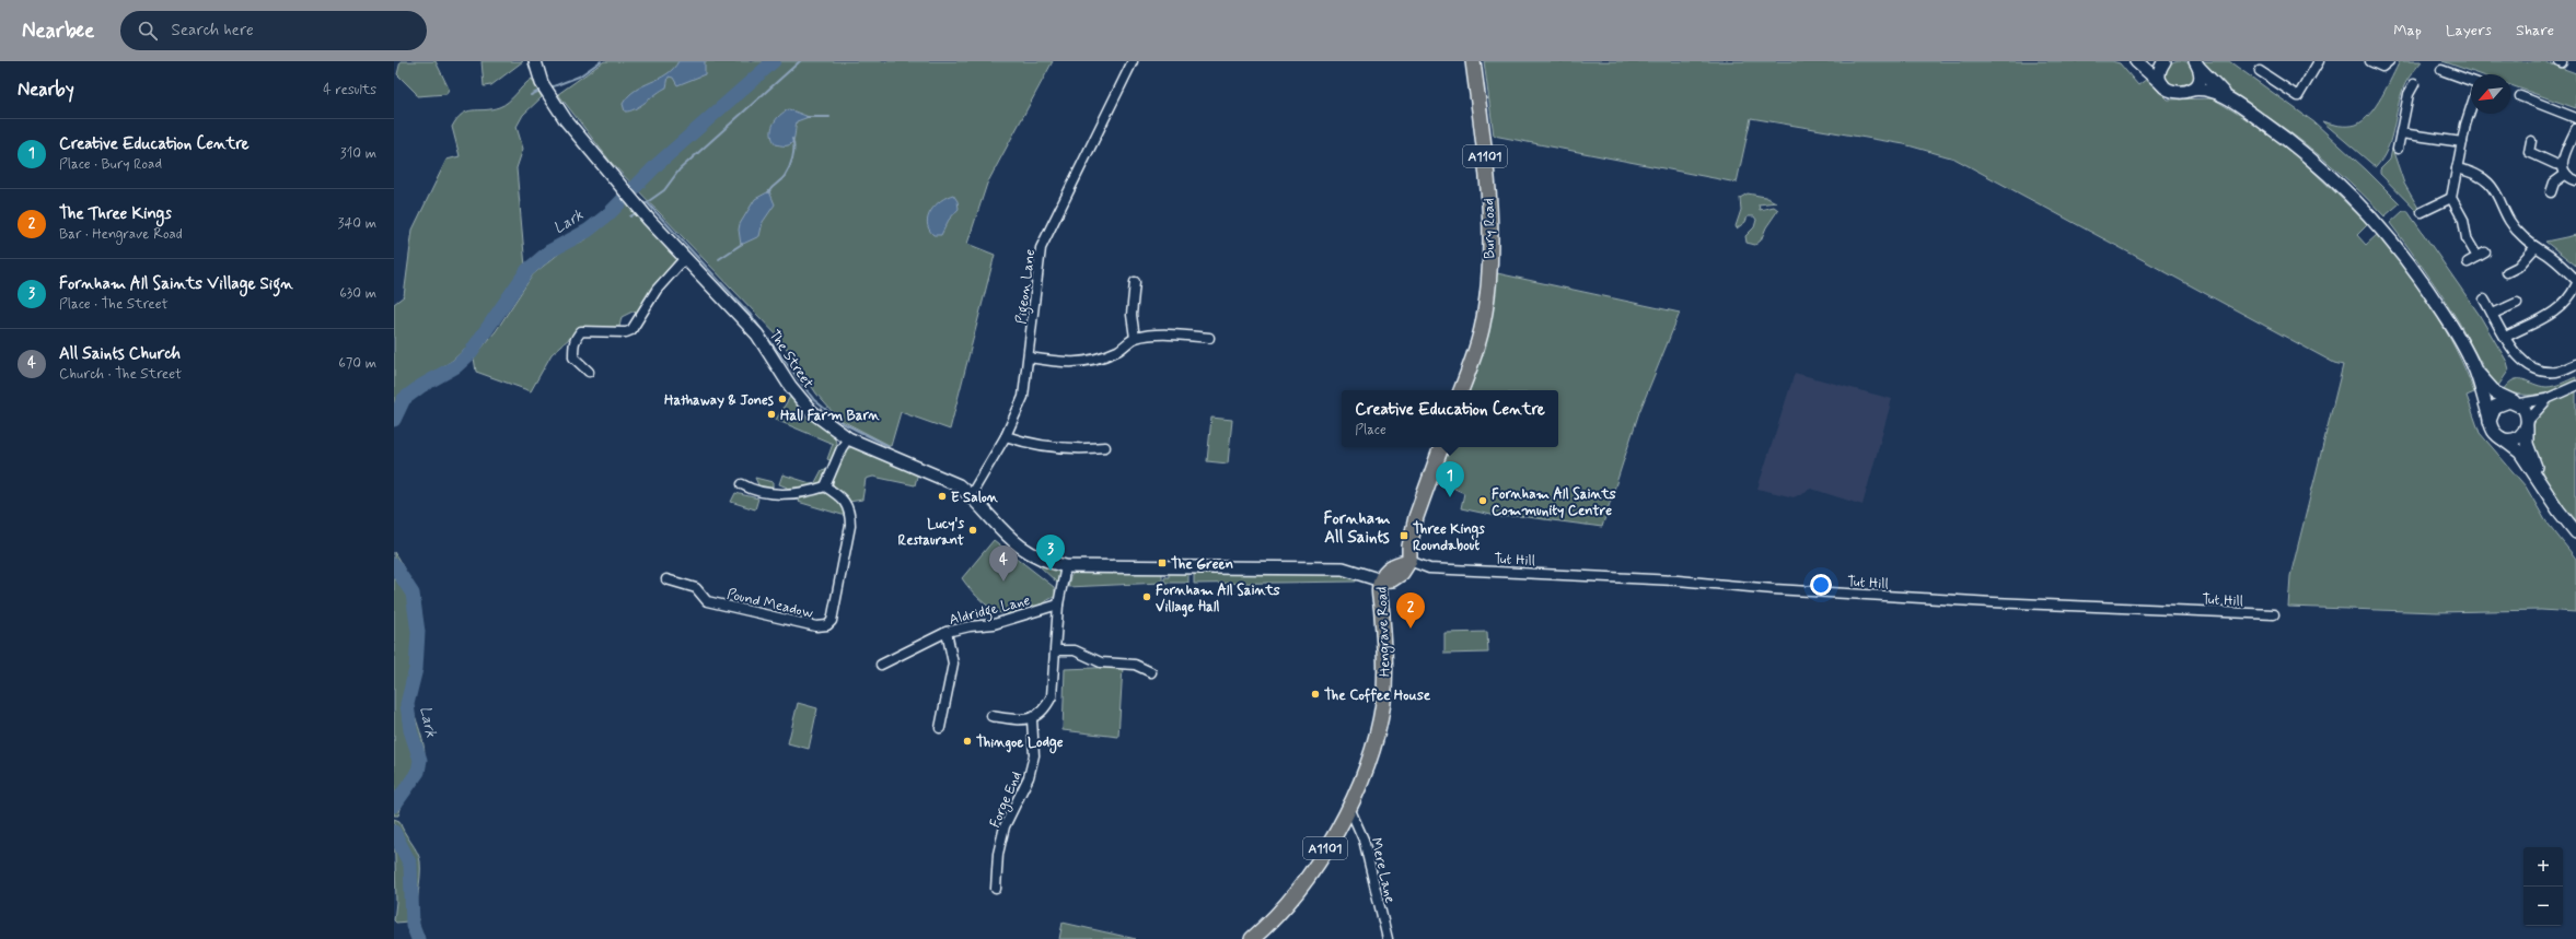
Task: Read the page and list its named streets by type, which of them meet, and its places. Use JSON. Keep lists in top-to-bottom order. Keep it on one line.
{"streets":{"main road":["A1101","Bury Road","The Street","Hengrave Road"],"street":["Pigeon Lane","Tut Hill","Pound Meadow","Aldridge Lane","Forge End","Mere Lane"]},"crossings":[["A1101","Hengrave Road"],["A1101","Mere Lane"],["Pigeon Lane","The Street"],["Hengrave Road","Mere Lane"]],"districts":["Fornham All Saints"],"water":["Lark"],"places":{"other":["Hathaway & Jones","Hall Farm Barn","E Salon","Fornham All Saints Community Centre","Lucy's Restaurant","Fornham All Saints Village Hall","The Coffee House","Thingoe Lodge"],"transit":["Three Kings Roundabout","The Green"]},"north":"bottom left","page":{"header":"Nearbee","search":"Search here","nav":["Map","Layers","Share"],"heading":["Nearby","4 results"],"list":[{"mark":"1","name":"Creative Education Centre","note":"Place · Bury Road","value":"310 m"},{"mark":"2","name":"The Three Kings","note":"Bar · Hengrave Road","value":"340 m"},{"mark":"3","name":"Fornham All Saints Village Sign","note":"Place · The Street","value":"630 m"},{"mark":"4","name":"All Saints Church","note":"Church · The Street","value":"670 m"}],"popup":["Creative Education Centre","Place"],"pins":["1","3","4","2"],"map_buttons":["+","−"]}}
